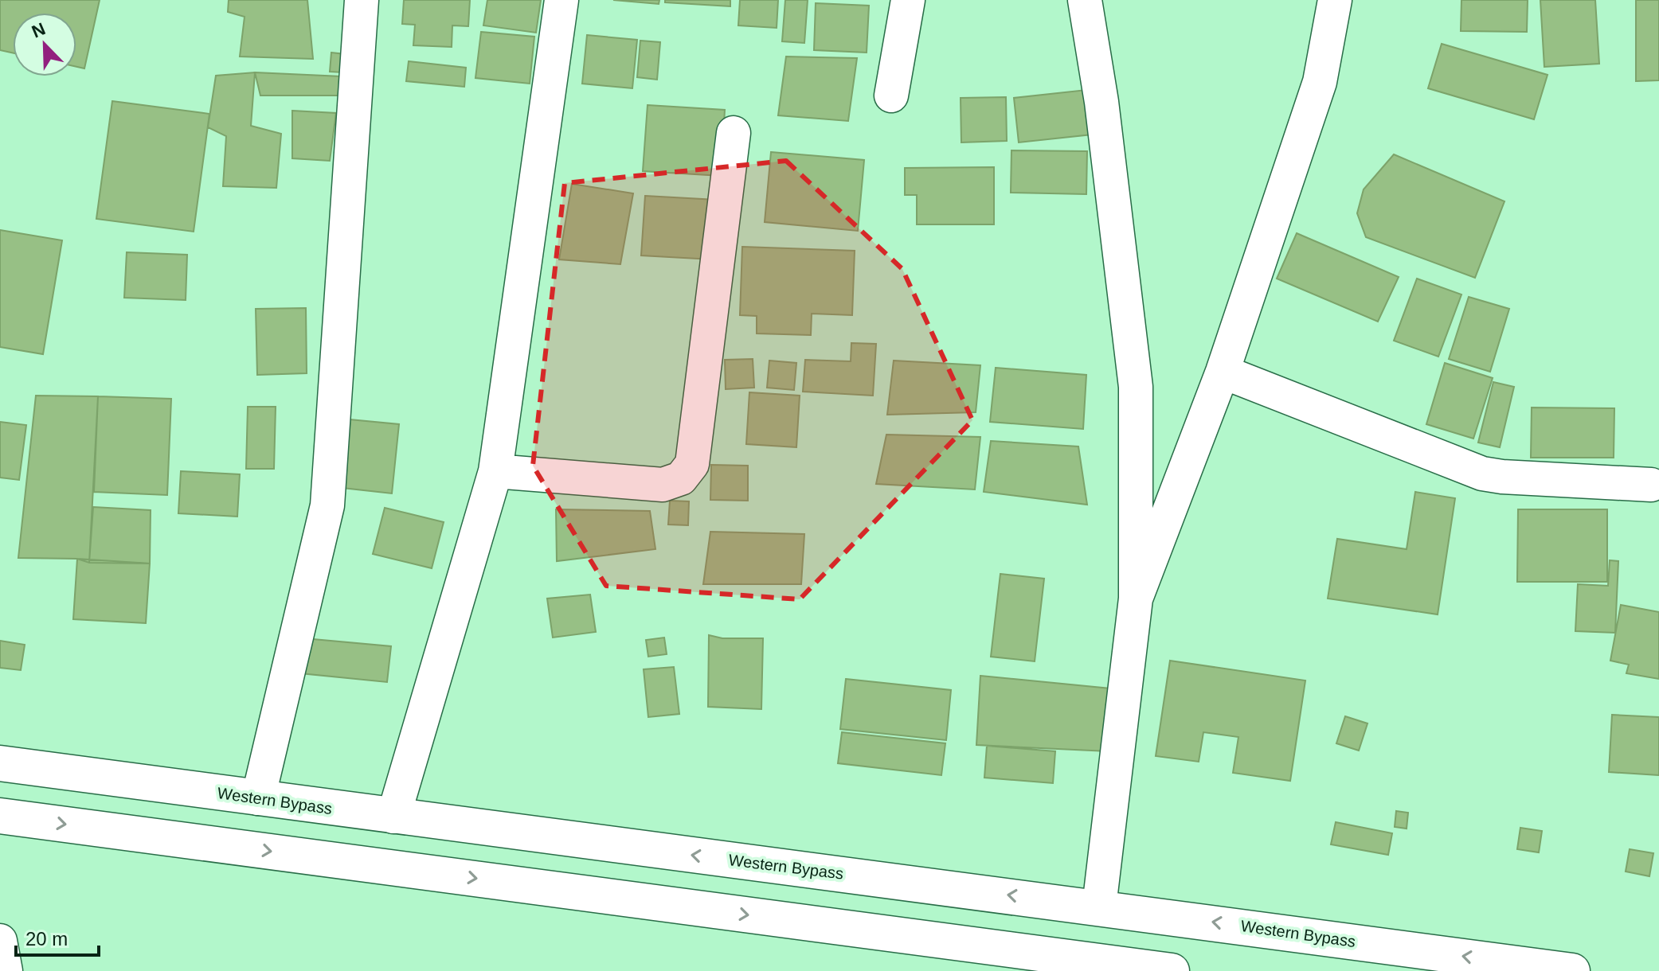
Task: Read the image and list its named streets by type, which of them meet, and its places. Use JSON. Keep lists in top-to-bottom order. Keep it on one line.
{"streets":{"main road":["Western Bypass"]},"scale_bar":"20 m","north":"top left"}
